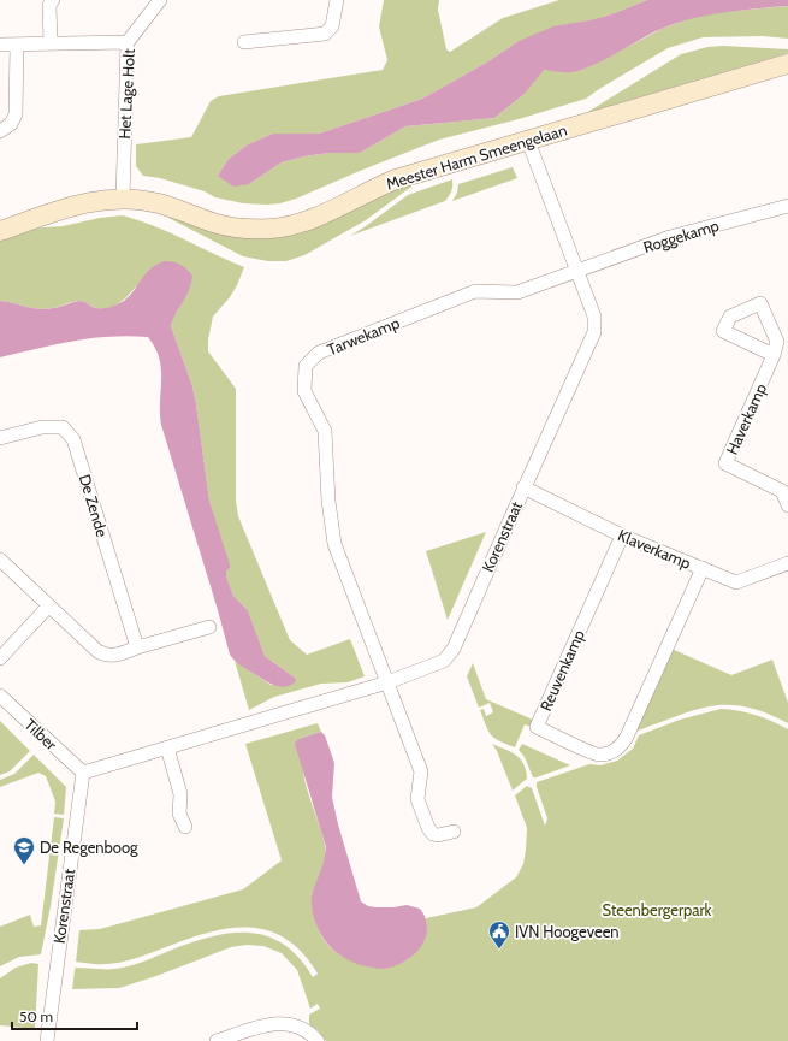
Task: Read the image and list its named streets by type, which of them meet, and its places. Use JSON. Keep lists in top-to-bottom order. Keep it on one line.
{"streets":{"street":["Het Lage Holt","Meester Harm Smeengelaan","Roggekamp","Tarwekamp","Haverkamp","De Zende","Korenstraat","Klaverkamp","Reuvenkamp","Tilber"]},"crossings":[["Het Lage Holt","Meester Harm Smeengelaan"],["Meester Harm Smeengelaan","Korenstraat"],["Roggekamp","Tarwekamp"],["Roggekamp","Korenstraat"],["Tarwekamp","Korenstraat"],["Korenstraat","Klaverkamp"],["Korenstraat","Tilber"],["Klaverkamp","Reuvenkamp"]],"parks":["Steenbergerpark"],"places":{"school or university":["De Regenboog"],"public building":["IVN Hoogeveen"]},"scale_bar":"50 m"}
